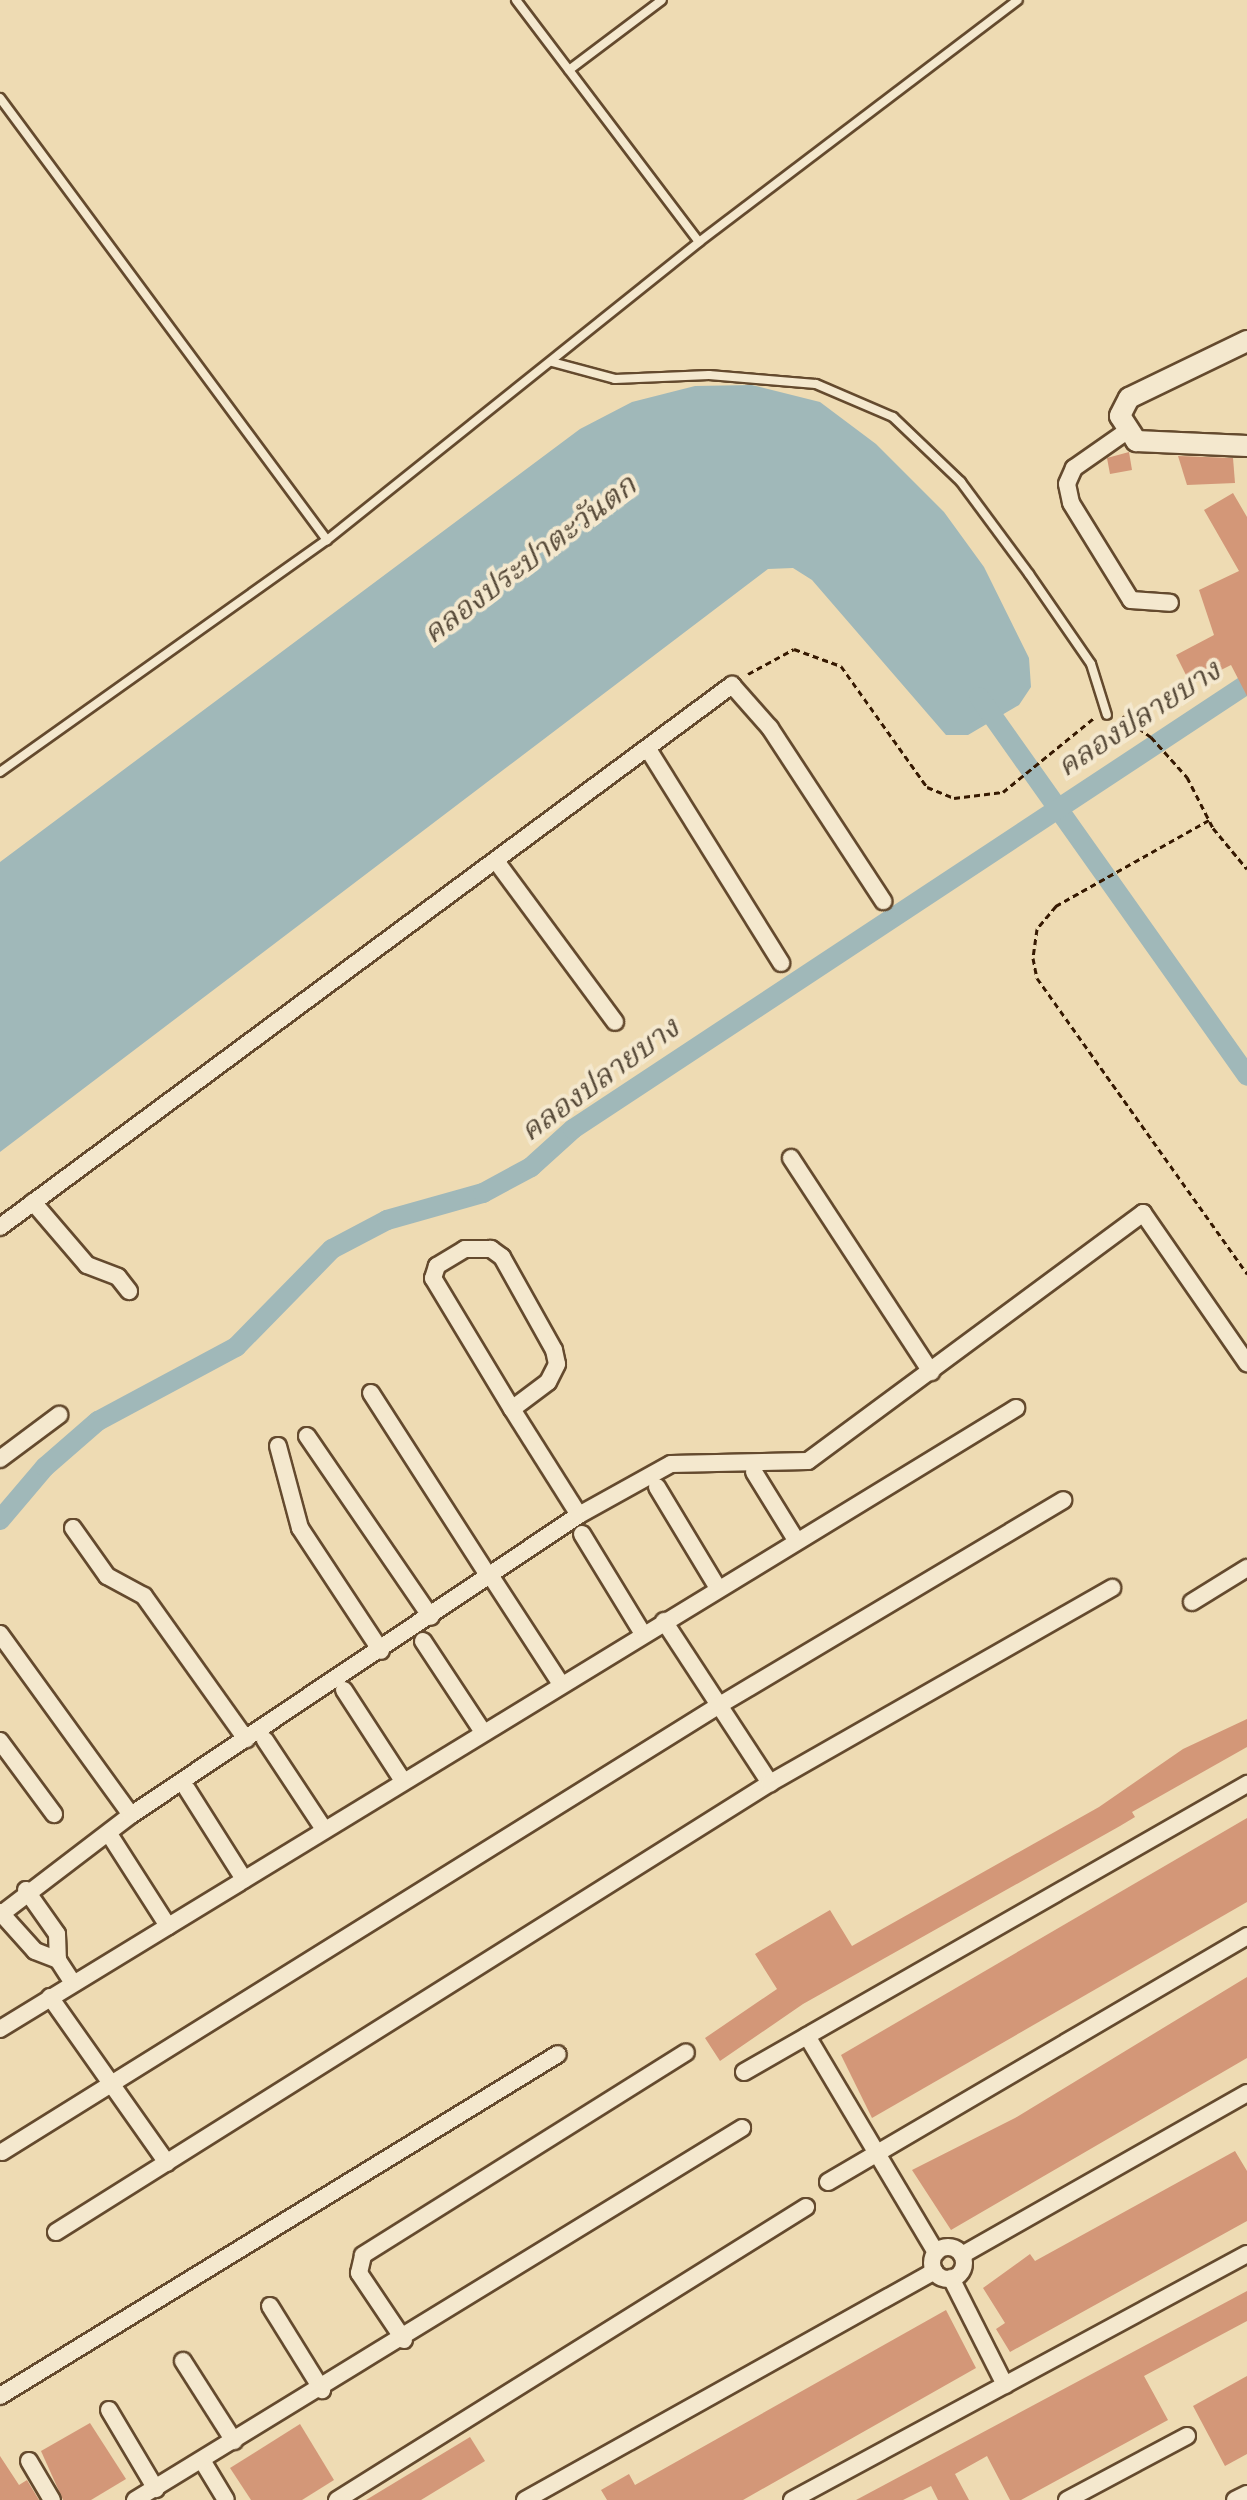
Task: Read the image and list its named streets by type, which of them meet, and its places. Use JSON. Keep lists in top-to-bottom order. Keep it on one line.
{"water":["คลองประปาตะวันตก","คลองปลายบาง"]}
